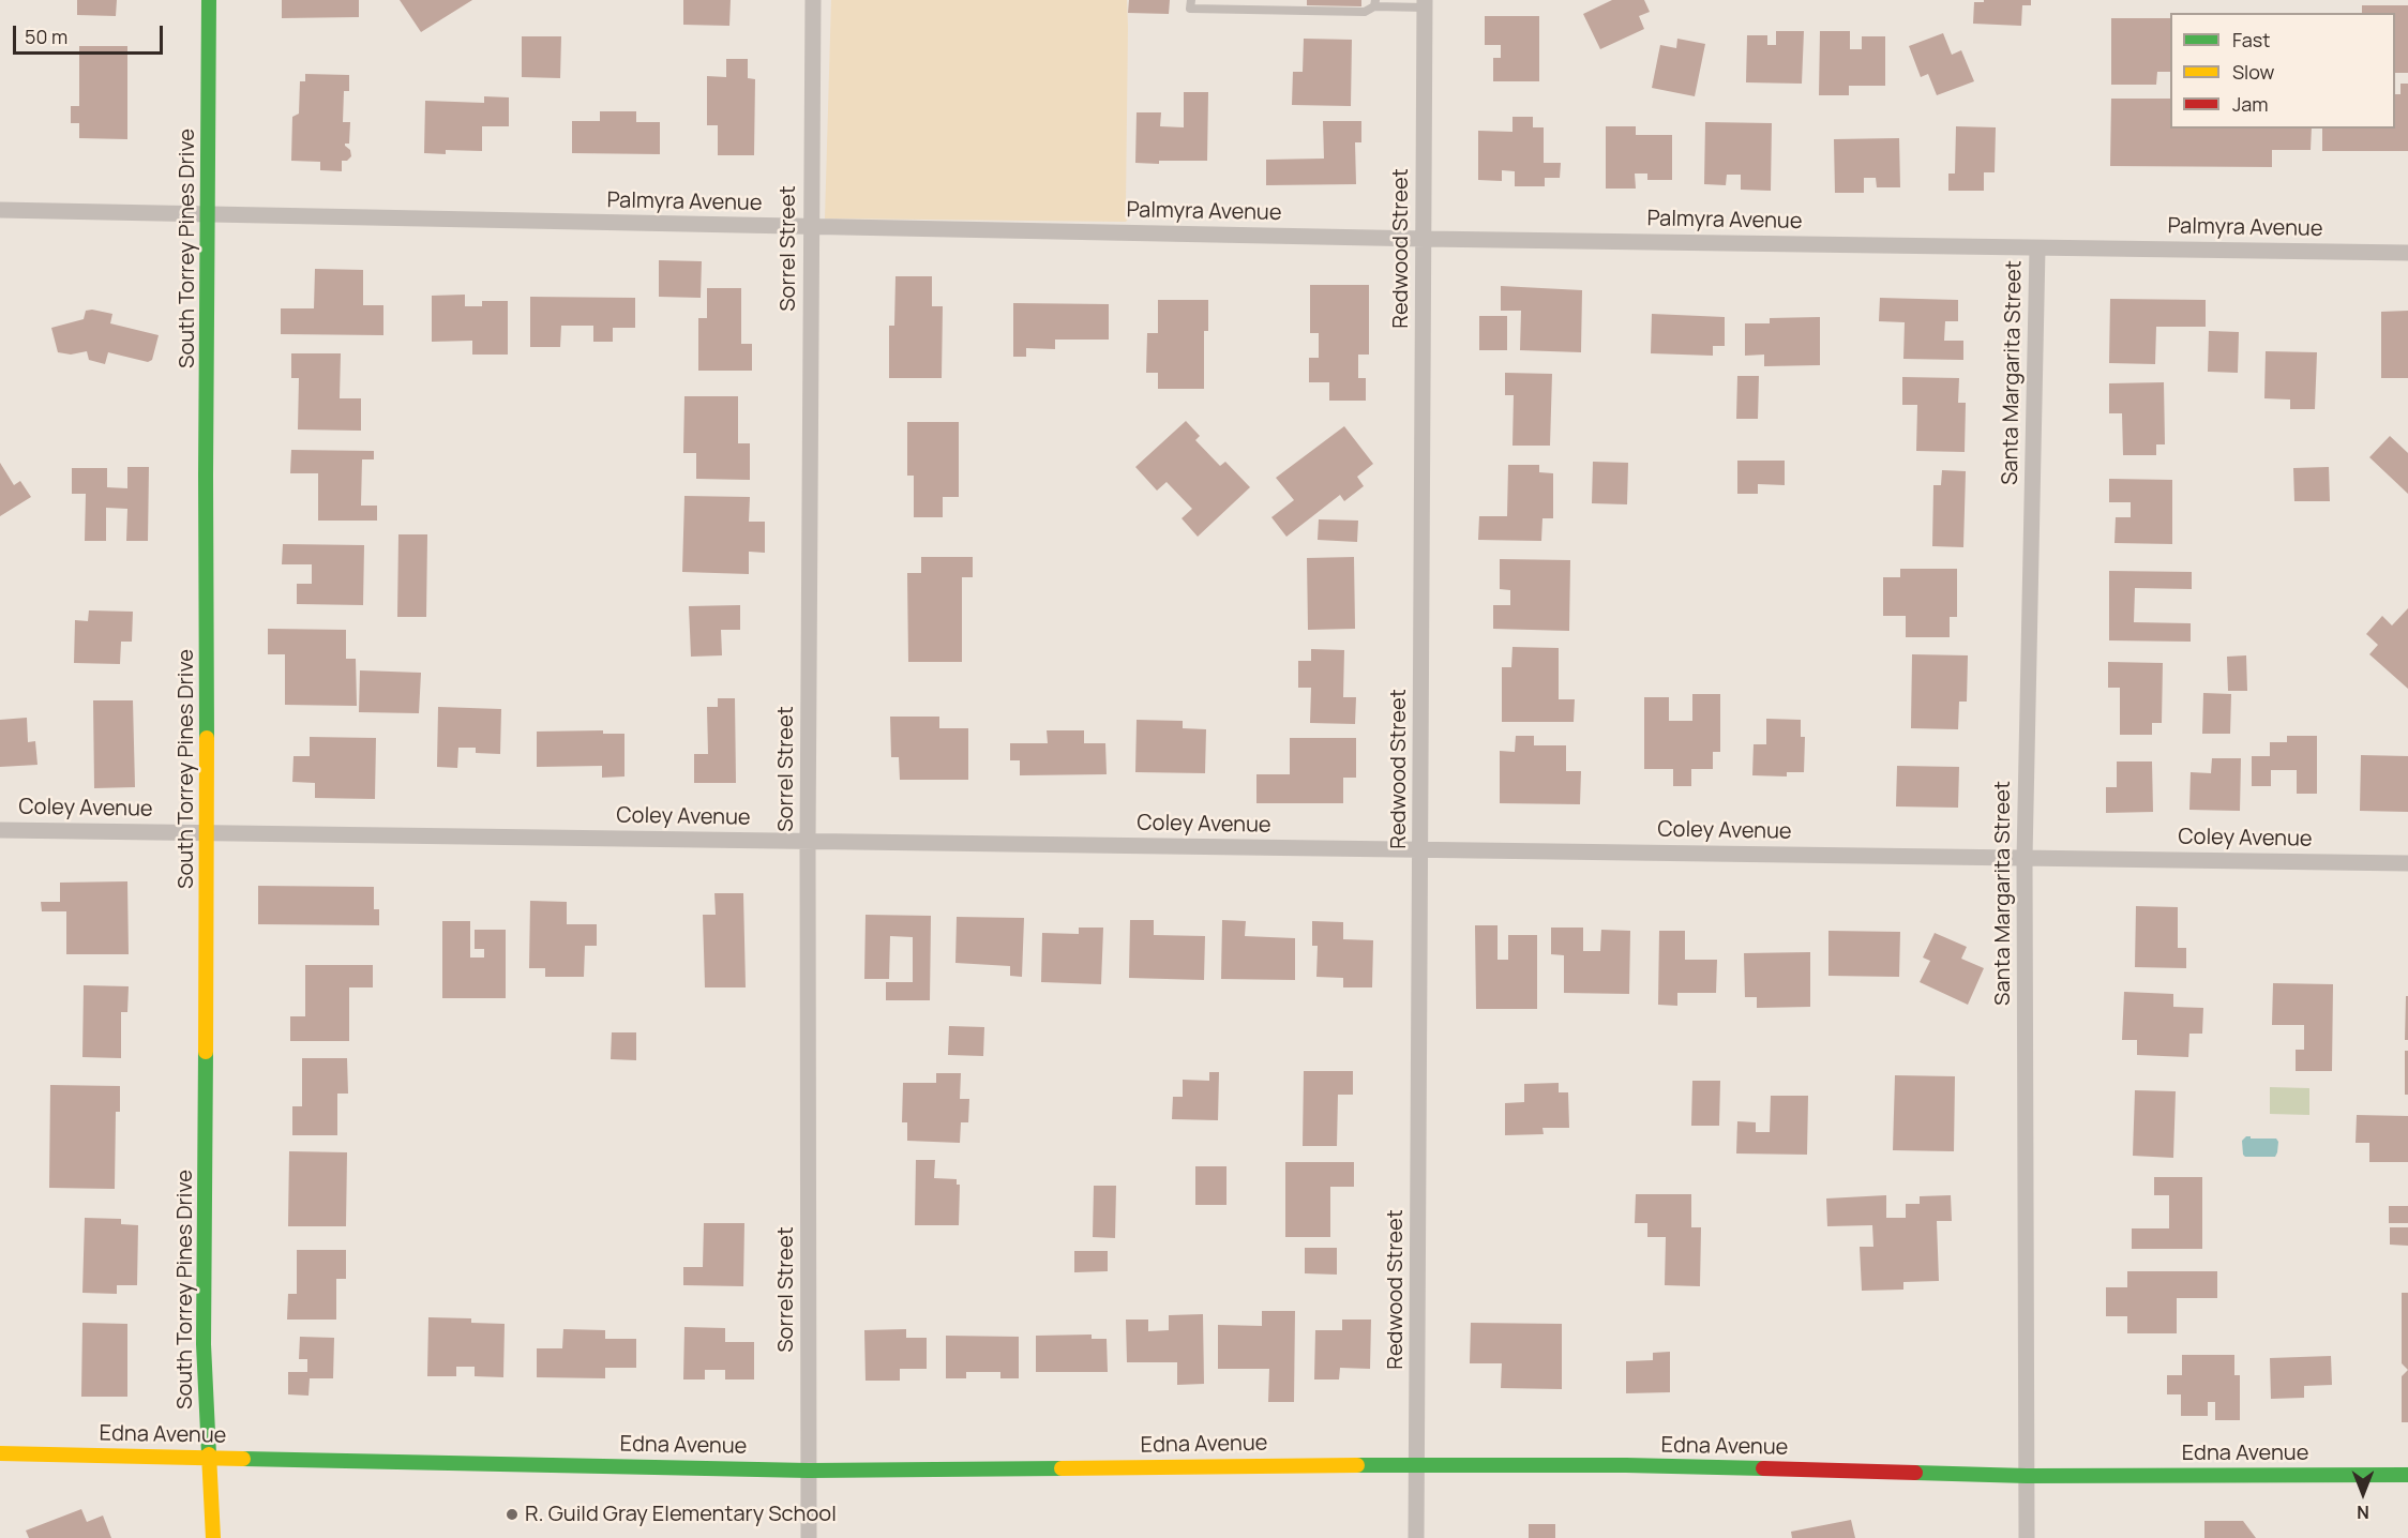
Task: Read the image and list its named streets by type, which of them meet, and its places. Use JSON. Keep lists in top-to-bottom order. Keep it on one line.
{"streets":{"street":["Palmyra Avenue","South Torrey Pines Drive","Sorrel Street","Redwood Street","Santa Margarita Street","Coley Avenue","Edna Avenue"]},"crossings":[["Palmyra Avenue","South Torrey Pines Drive"],["Palmyra Avenue","Sorrel Street"],["Palmyra Avenue","Redwood Street"],["Palmyra Avenue","Santa Margarita Street"],["South Torrey Pines Drive","Coley Avenue"],["South Torrey Pines Drive","Edna Avenue"],["Sorrel Street","Coley Avenue"],["Sorrel Street","Edna Avenue"],["Redwood Street","Coley Avenue"],["Redwood Street","Edna Avenue"],["Santa Margarita Street","Coley Avenue"],["Santa Margarita Street","Edna Avenue"]],"places":["R. Guild Gray Elementary School"],"legend":["Fast","Slow","Jam"],"scale_bar":"50 m","north":"bottom"}
